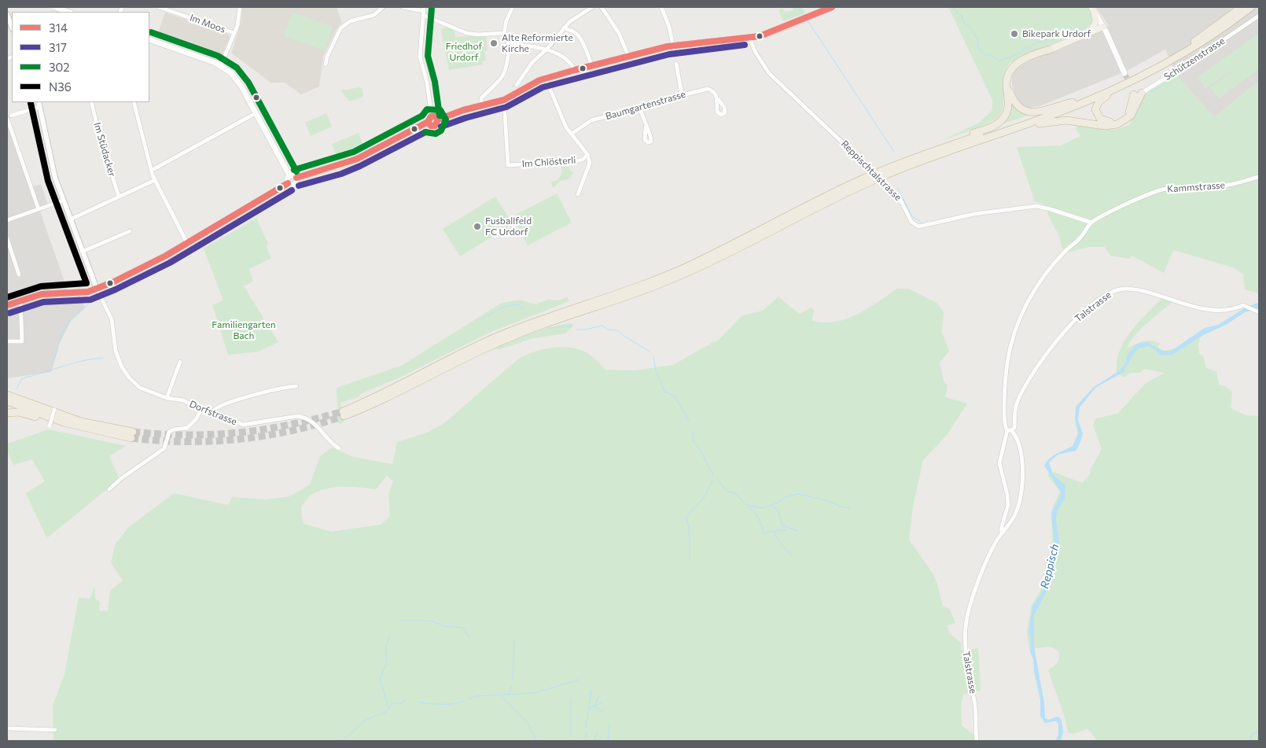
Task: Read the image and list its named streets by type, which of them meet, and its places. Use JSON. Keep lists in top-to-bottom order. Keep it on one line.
{"streets":{"street":["Im Moos","Schützenstrasse","Baumgartenstrasse","Im Stüdacker","Im Chlösterli","Reppischtalstrasse","Kammstrasse","Talstrasse","Dorfstrasse"]},"crossings":[["Reppischtalstrasse","Kammstrasse"]],"water":["Reppisch"],"parks":["Friedhof Urdorf","Familiengarten Bach"],"places":["Bikepark Urdorf","Alte Reformierte Kirche","Fusballfeld FC Urdorf"],"lines":["transit line 314","transit line 302","transit line 317","transit line N36"],"legend":["314","317","302","N36"]}
